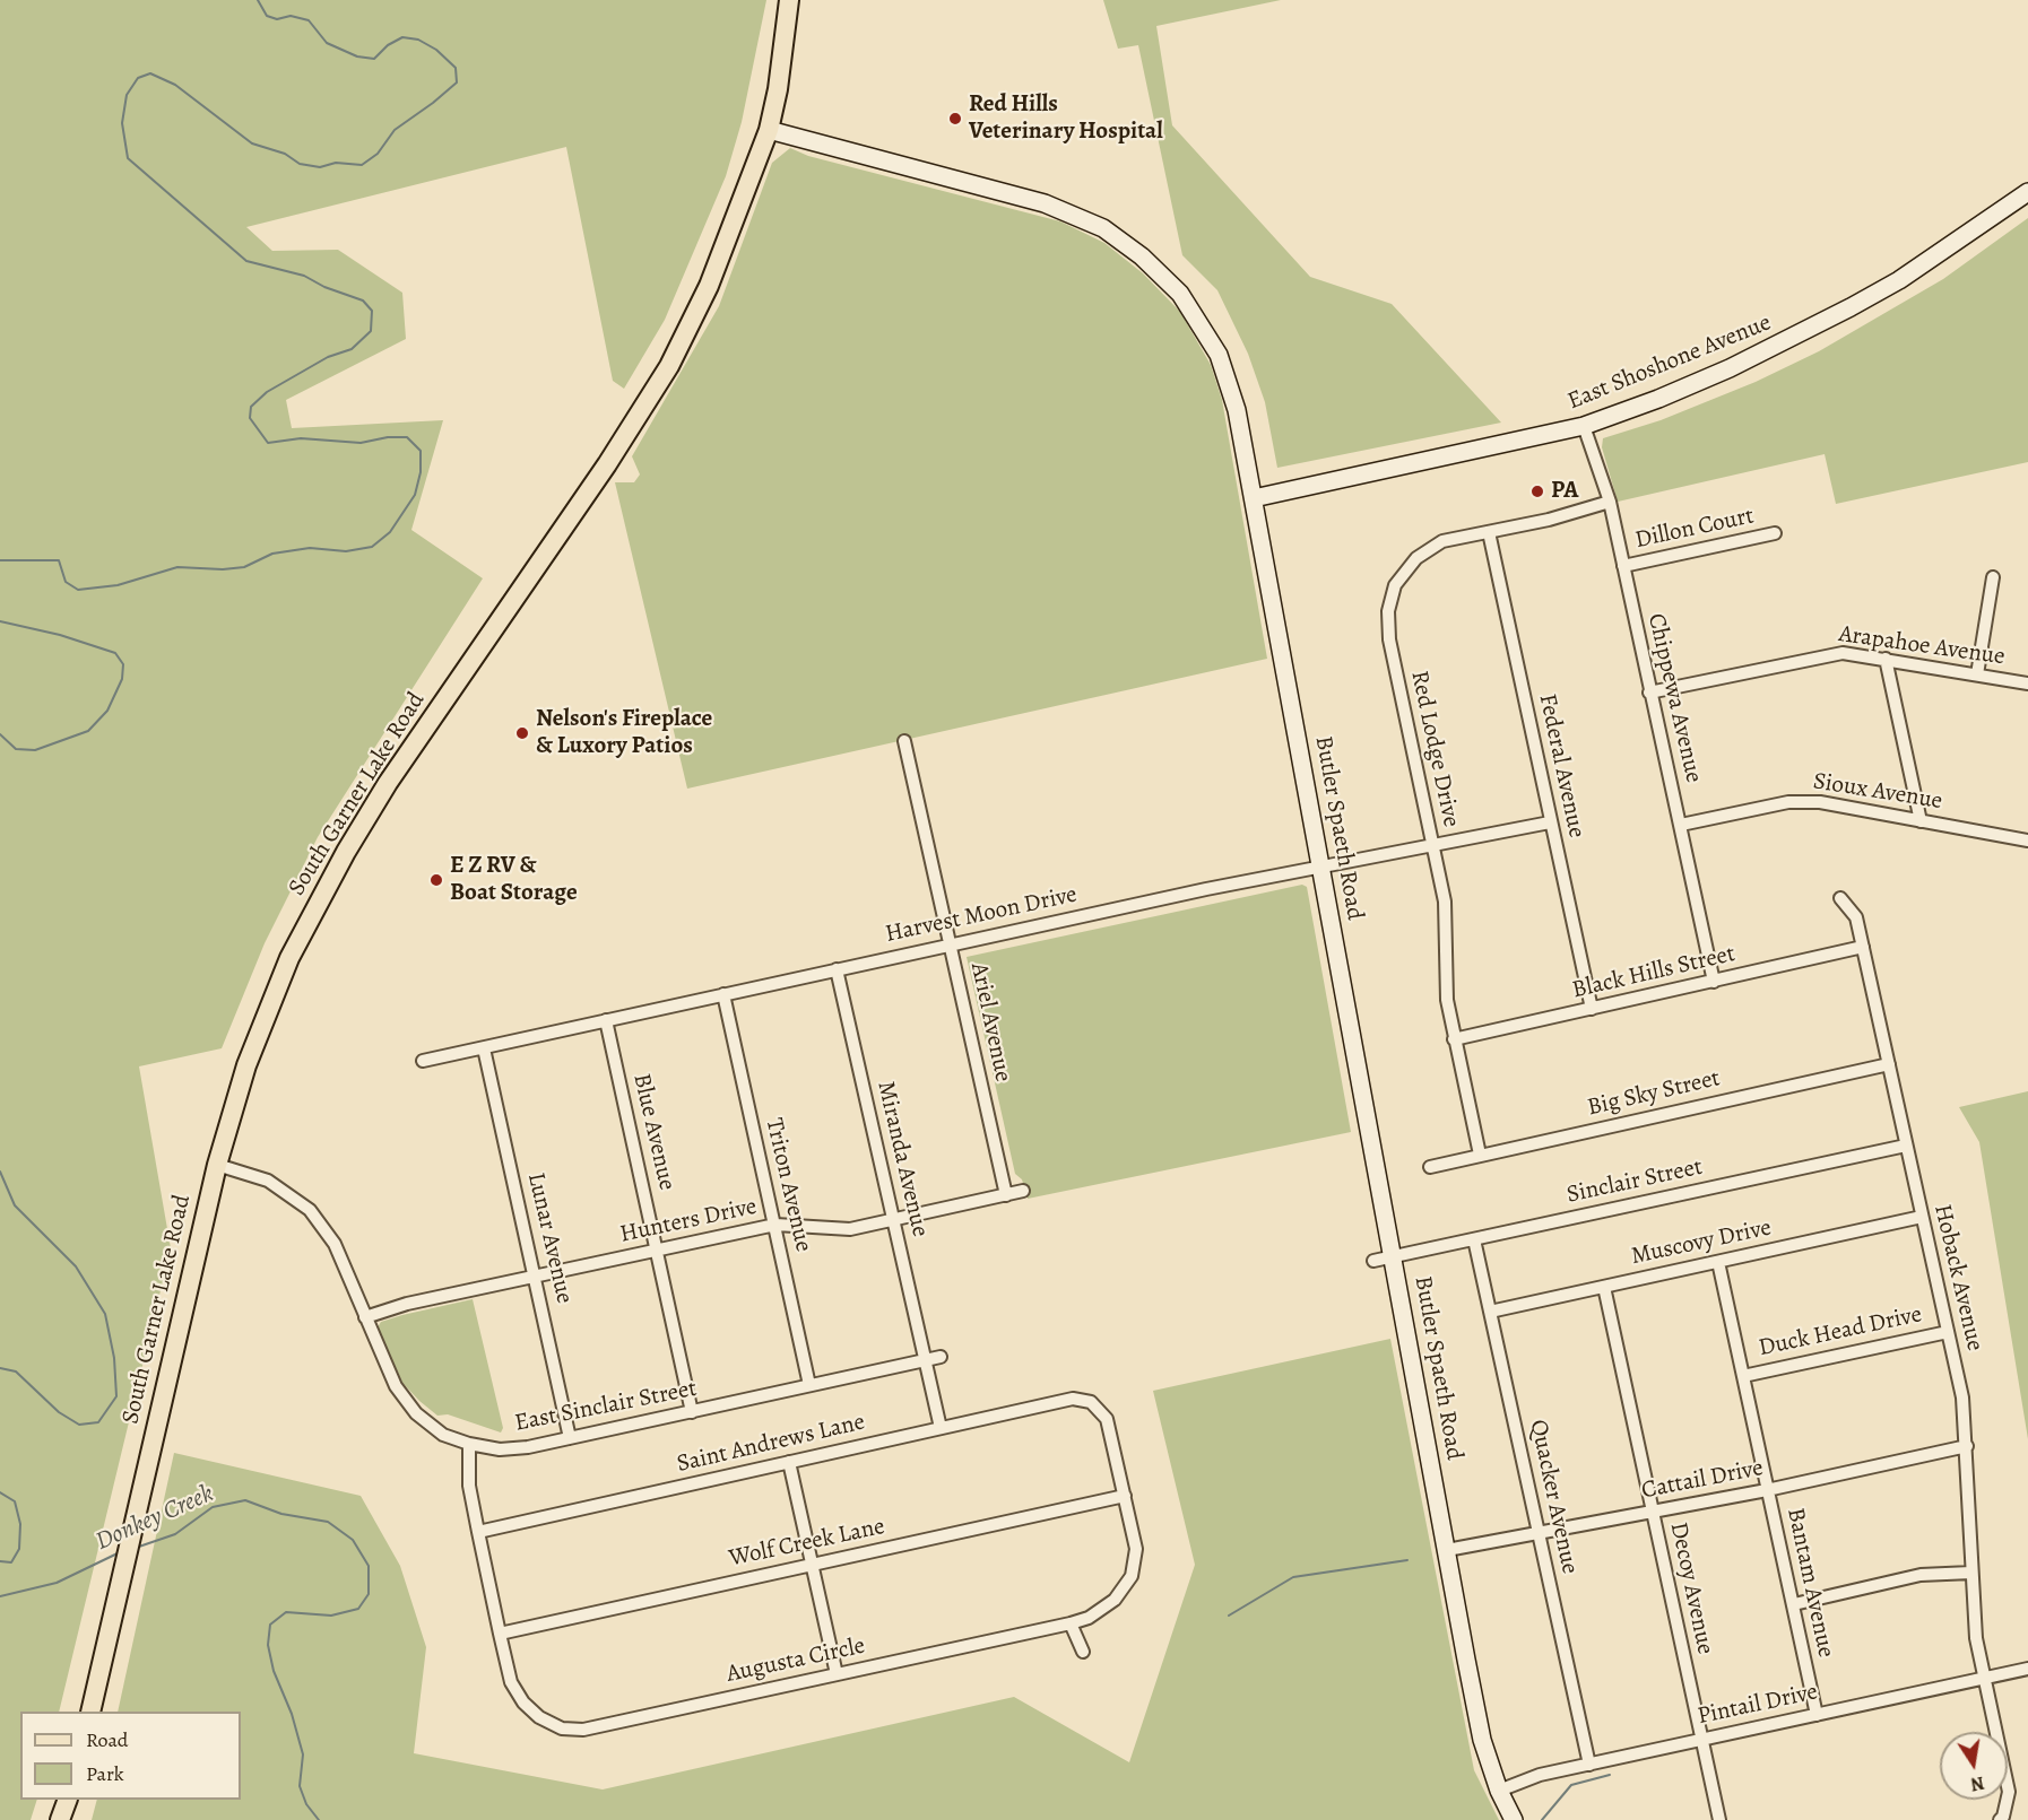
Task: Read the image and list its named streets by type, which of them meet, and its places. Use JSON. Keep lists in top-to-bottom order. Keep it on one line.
{"streets":{"main road":["East Shoshone Avenue","South Garner Lake Road","Butler Spaeth Road"],"street":["Dillon Court","Arapahoe Avenue","Chippewa Avenue","Red Lodge Drive","Federal Avenue","Sioux Avenue","Harvest Moon Drive","Black Hills Street","Ariel Avenue","Big Sky Street","Blue Avenue","Miranda Avenue","Sinclair Street","Triton Avenue","Hunters Drive","Lunar Avenue","Muscovy Drive","Hoback Avenue","Duck Head Drive","East Sinclair Street","Saint Andrews Lane","Cattail Drive","Quacker Avenue","Wolf Creek Lane","Bantam Avenue","Decoy Avenue","Augusta Circle","Pintail Drive"]},"crossings":[["East Shoshone Avenue","Chippewa Avenue"],["East Shoshone Avenue","Butler Spaeth Road"],["Dillon Court","Chippewa Avenue"],["Arapahoe Avenue","Chippewa Avenue"],["Chippewa Avenue","Red Lodge Drive"],["Chippewa Avenue","Sioux Avenue"],["Chippewa Avenue","Black Hills Street"],["Red Lodge Drive","Federal Avenue"],["Red Lodge Drive","Harvest Moon Drive"],["Red Lodge Drive","Black Hills Street"],["Red Lodge Drive","Big Sky Street"],["Federal Avenue","Harvest Moon Drive"],["Federal Avenue","Black Hills Street"],["South Garner Lake Road","Butler Spaeth Road"],["South Garner Lake Road","East Sinclair Street"],["Butler Spaeth Road","Harvest Moon Drive"],["Butler Spaeth Road","Sinclair Street"],["Butler Spaeth Road","Cattail Drive"],["Butler Spaeth Road","Pintail Drive"],["Harvest Moon Drive","Ariel Avenue"],["Harvest Moon Drive","Blue Avenue"],["Harvest Moon Drive","Miranda Avenue"],["Harvest Moon Drive","Triton Avenue"],["Harvest Moon Drive","Lunar Avenue"],["Black Hills Street","Hoback Avenue"],["Ariel Avenue","Hunters Drive"],["Big Sky Street","Hoback Avenue"],["Blue Avenue","Hunters Drive"],["Blue Avenue","East Sinclair Street"],["Miranda Avenue","Hunters Drive"],["Miranda Avenue","East Sinclair Street"],["Miranda Avenue","Saint Andrews Lane"],["Sinclair Street","Hoback Avenue"],["Sinclair Street","Quacker Avenue"],["Triton Avenue","Hunters Drive"],["Triton Avenue","East Sinclair Street"],["Hunters Drive","Lunar Avenue"],["Hunters Drive","East Sinclair Street"],["Lunar Avenue","East Sinclair Street"],["Muscovy Drive","Hoback Avenue"],["Muscovy Drive","Quacker Avenue"],["Muscovy Drive","Bantam Avenue"],["Muscovy Drive","Decoy Avenue"],["Hoback Avenue","Duck Head Drive"],["Hoback Avenue","Cattail Drive"],["Hoback Avenue","Pintail Drive"],["Duck Head Drive","Bantam Avenue"],["East Sinclair Street","Augusta Circle"],["Saint Andrews Lane","Augusta Circle"],["Cattail Drive","Quacker Avenue"],["Cattail Drive","Bantam Avenue"],["Cattail Drive","Decoy Avenue"],["Quacker Avenue","Pintail Drive"],["Wolf Creek Lane","Augusta Circle"],["Bantam Avenue","Pintail Drive"],["Decoy Avenue","Pintail Drive"]],"water":["Donkey Creek"],"places":["Red Hills Veterinary Hospital","PA","Nelson's Fireplace & Luxory Patios","E Z RV & Boat Storage"],"legend":["Road","Park"],"north":"bottom"}
